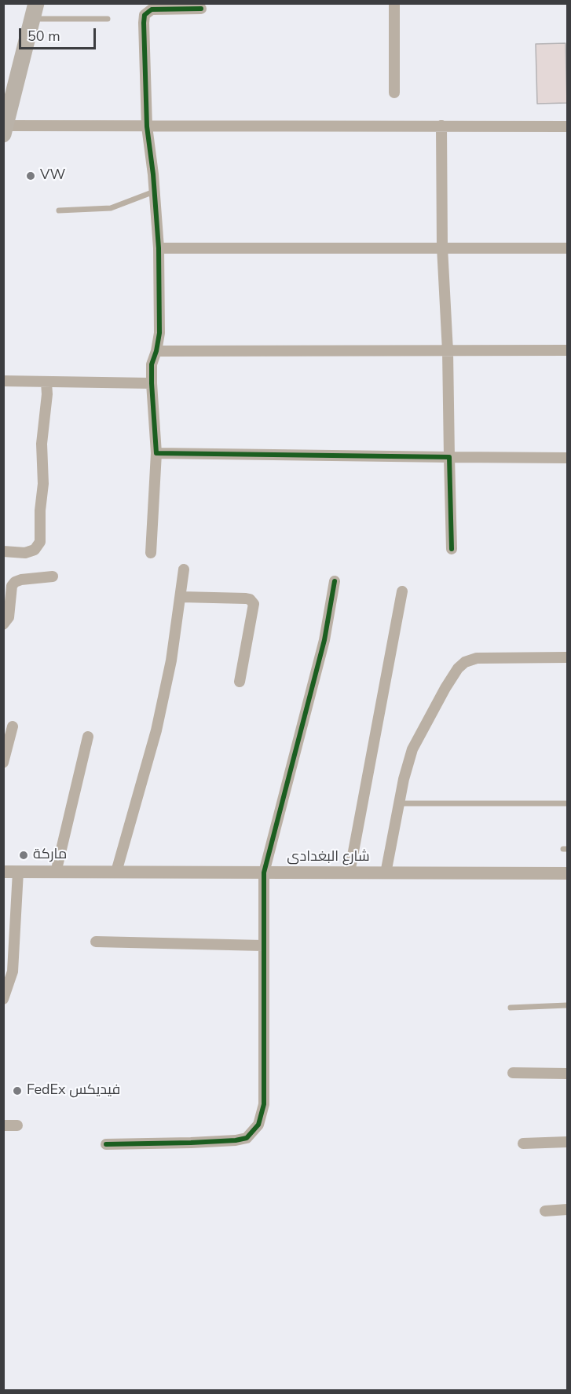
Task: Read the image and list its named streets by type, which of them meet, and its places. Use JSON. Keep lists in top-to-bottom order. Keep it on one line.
{"streets":{"street":["شارع البغدادى"]},"places":["VW","ماركة","FedEx فيديكس"],"scale_bar":"50 m"}
